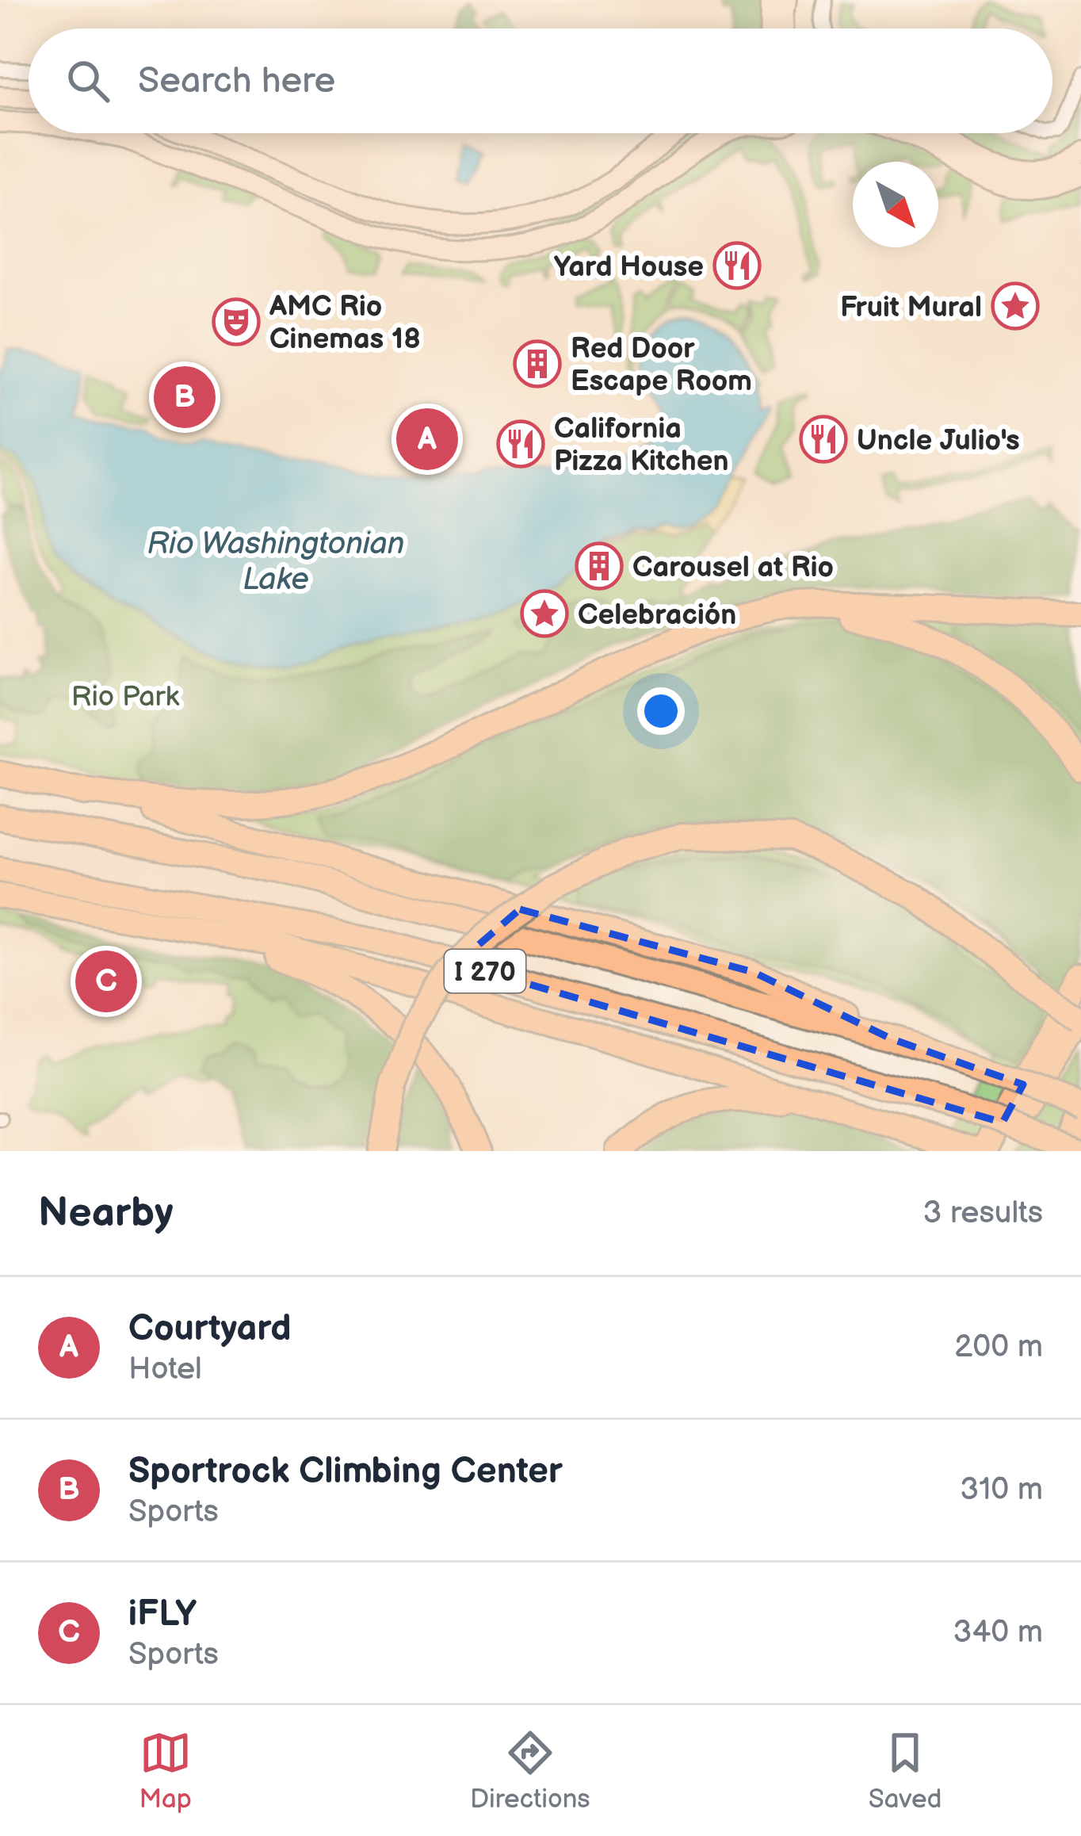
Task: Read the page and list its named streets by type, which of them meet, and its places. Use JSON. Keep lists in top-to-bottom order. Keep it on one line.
{"streets":{"highway":["I 270"]},"water":["Rio Washingtonian Lake"],"parks":["Rio Park"],"places":{"restaurant":["Yard House","Uncle Julio's","California Pizza Kitchen"],"place":["Fruit Mural","Celebración"],"theatre":["AMC Rio Cinemas 18"],"building":["Red Door Escape Room","Carousel at Rio"]},"north":"bottom right","page":{"search":"Search here","pins":["B","A","C"],"heading":["Nearby","3 results"],"list":[{"mark":"A","name":"Courtyard","note":"Hotel","value":"200 m"},{"mark":"B","name":"Sportrock Climbing Center","note":"Sports","value":"310 m"},{"mark":"C","name":"iFLY","note":"Sports","value":"340 m"}],"nav":["Map","Directions","Saved"]}}
